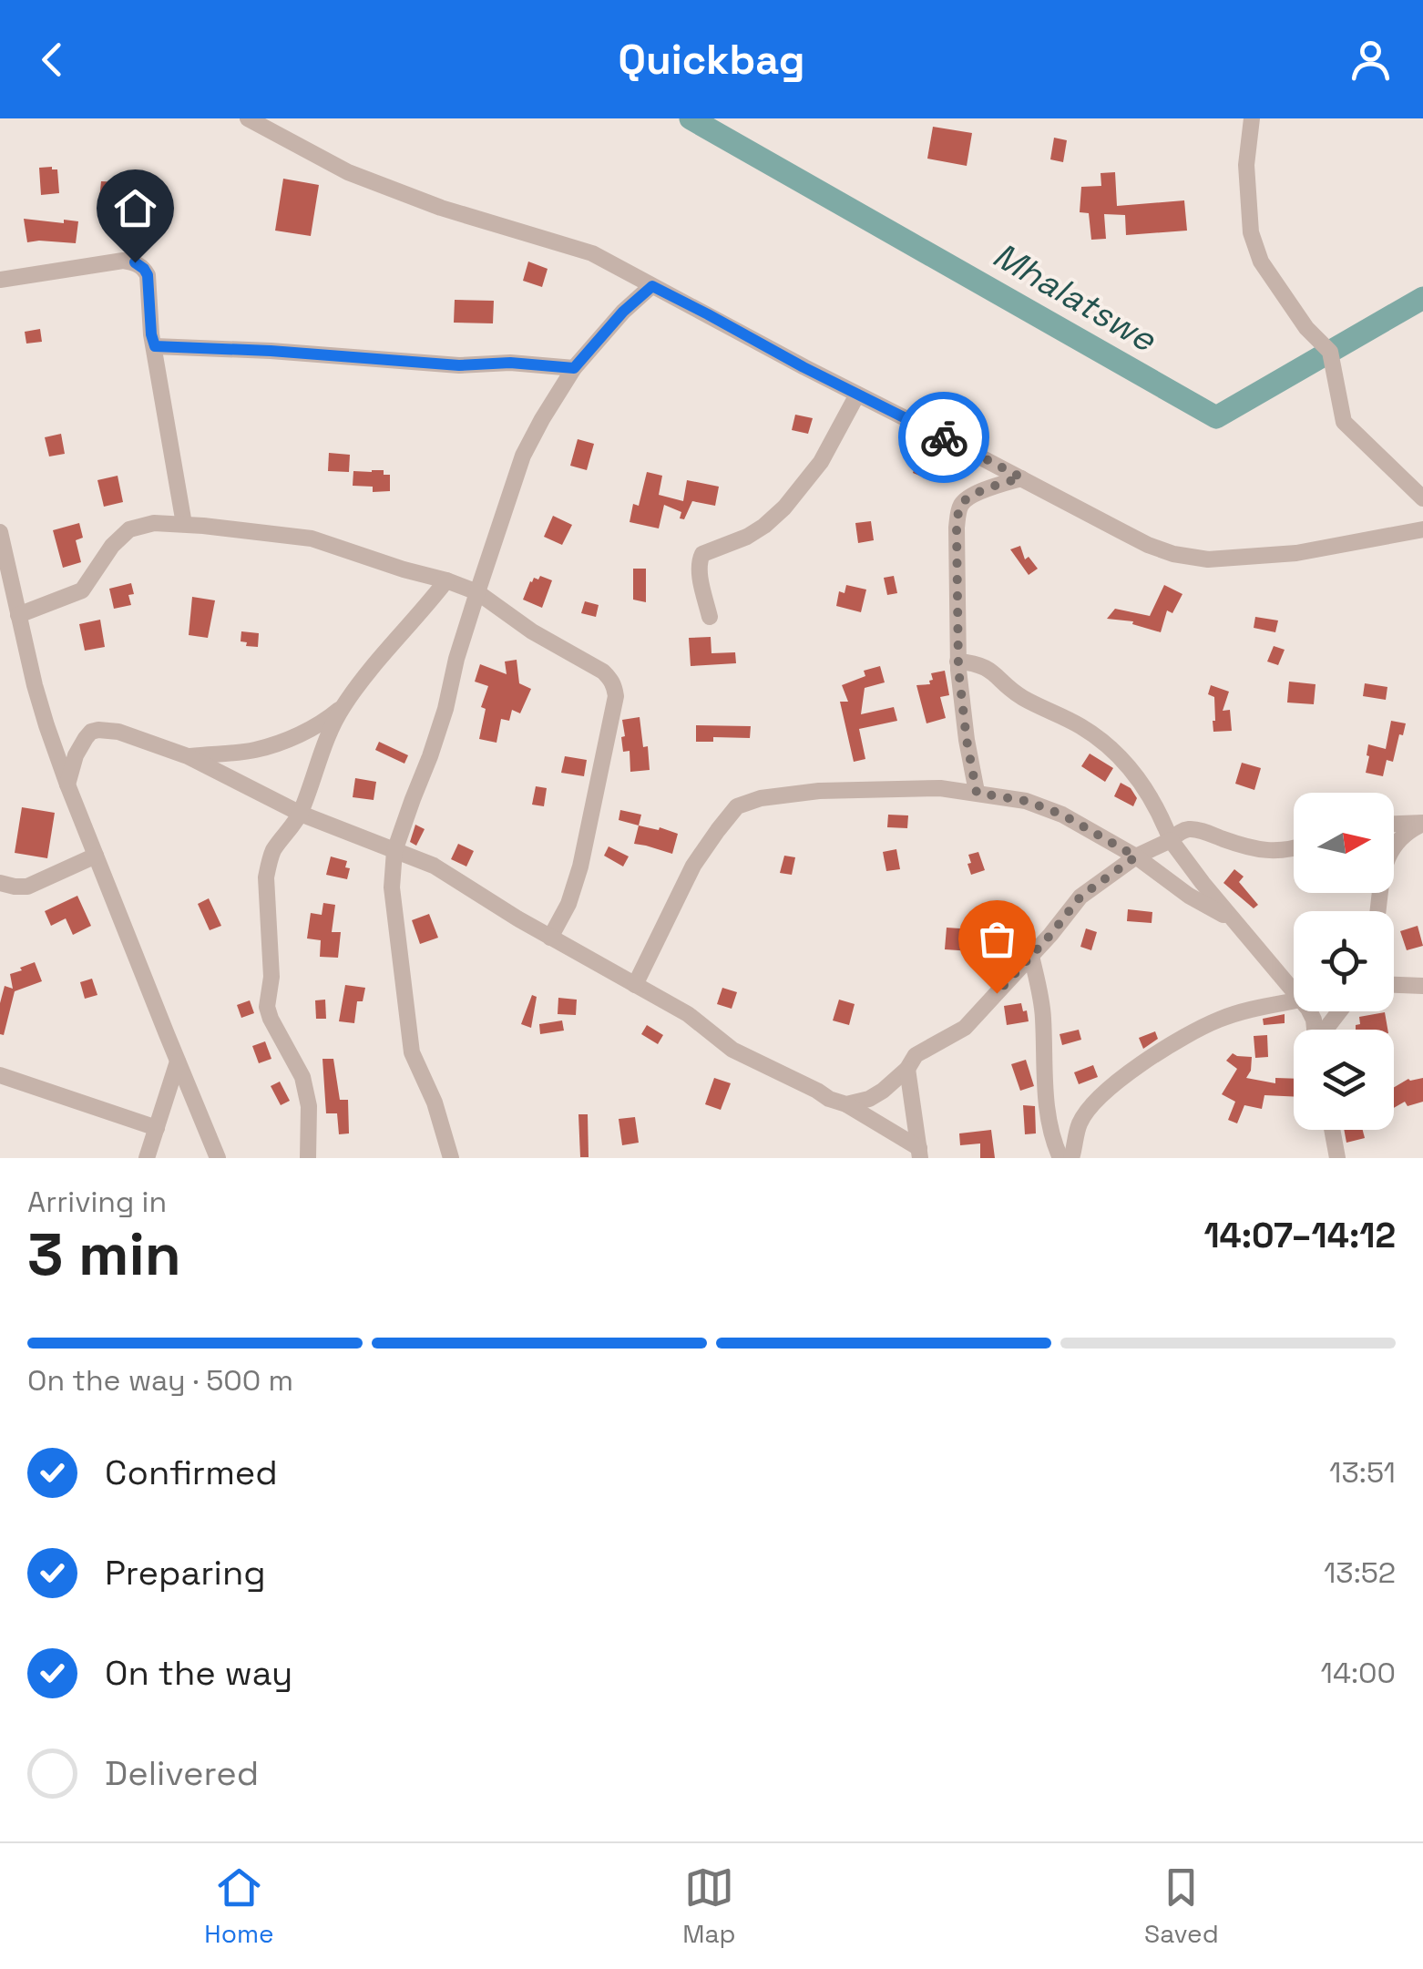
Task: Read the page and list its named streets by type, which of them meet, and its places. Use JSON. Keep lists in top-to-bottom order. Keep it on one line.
{"water":["Mhalatswe"],"north":"right","page":{"header":"Quickbag","heading":["3 min","Arriving in","14:07–14:12"],"bar":"On the way · 500 m","list":[["Confirmed","13:51"],["Preparing","13:52"],["On the way","14:00"],"Delivered"],"tabs":["Home","Map","Saved"]}}
